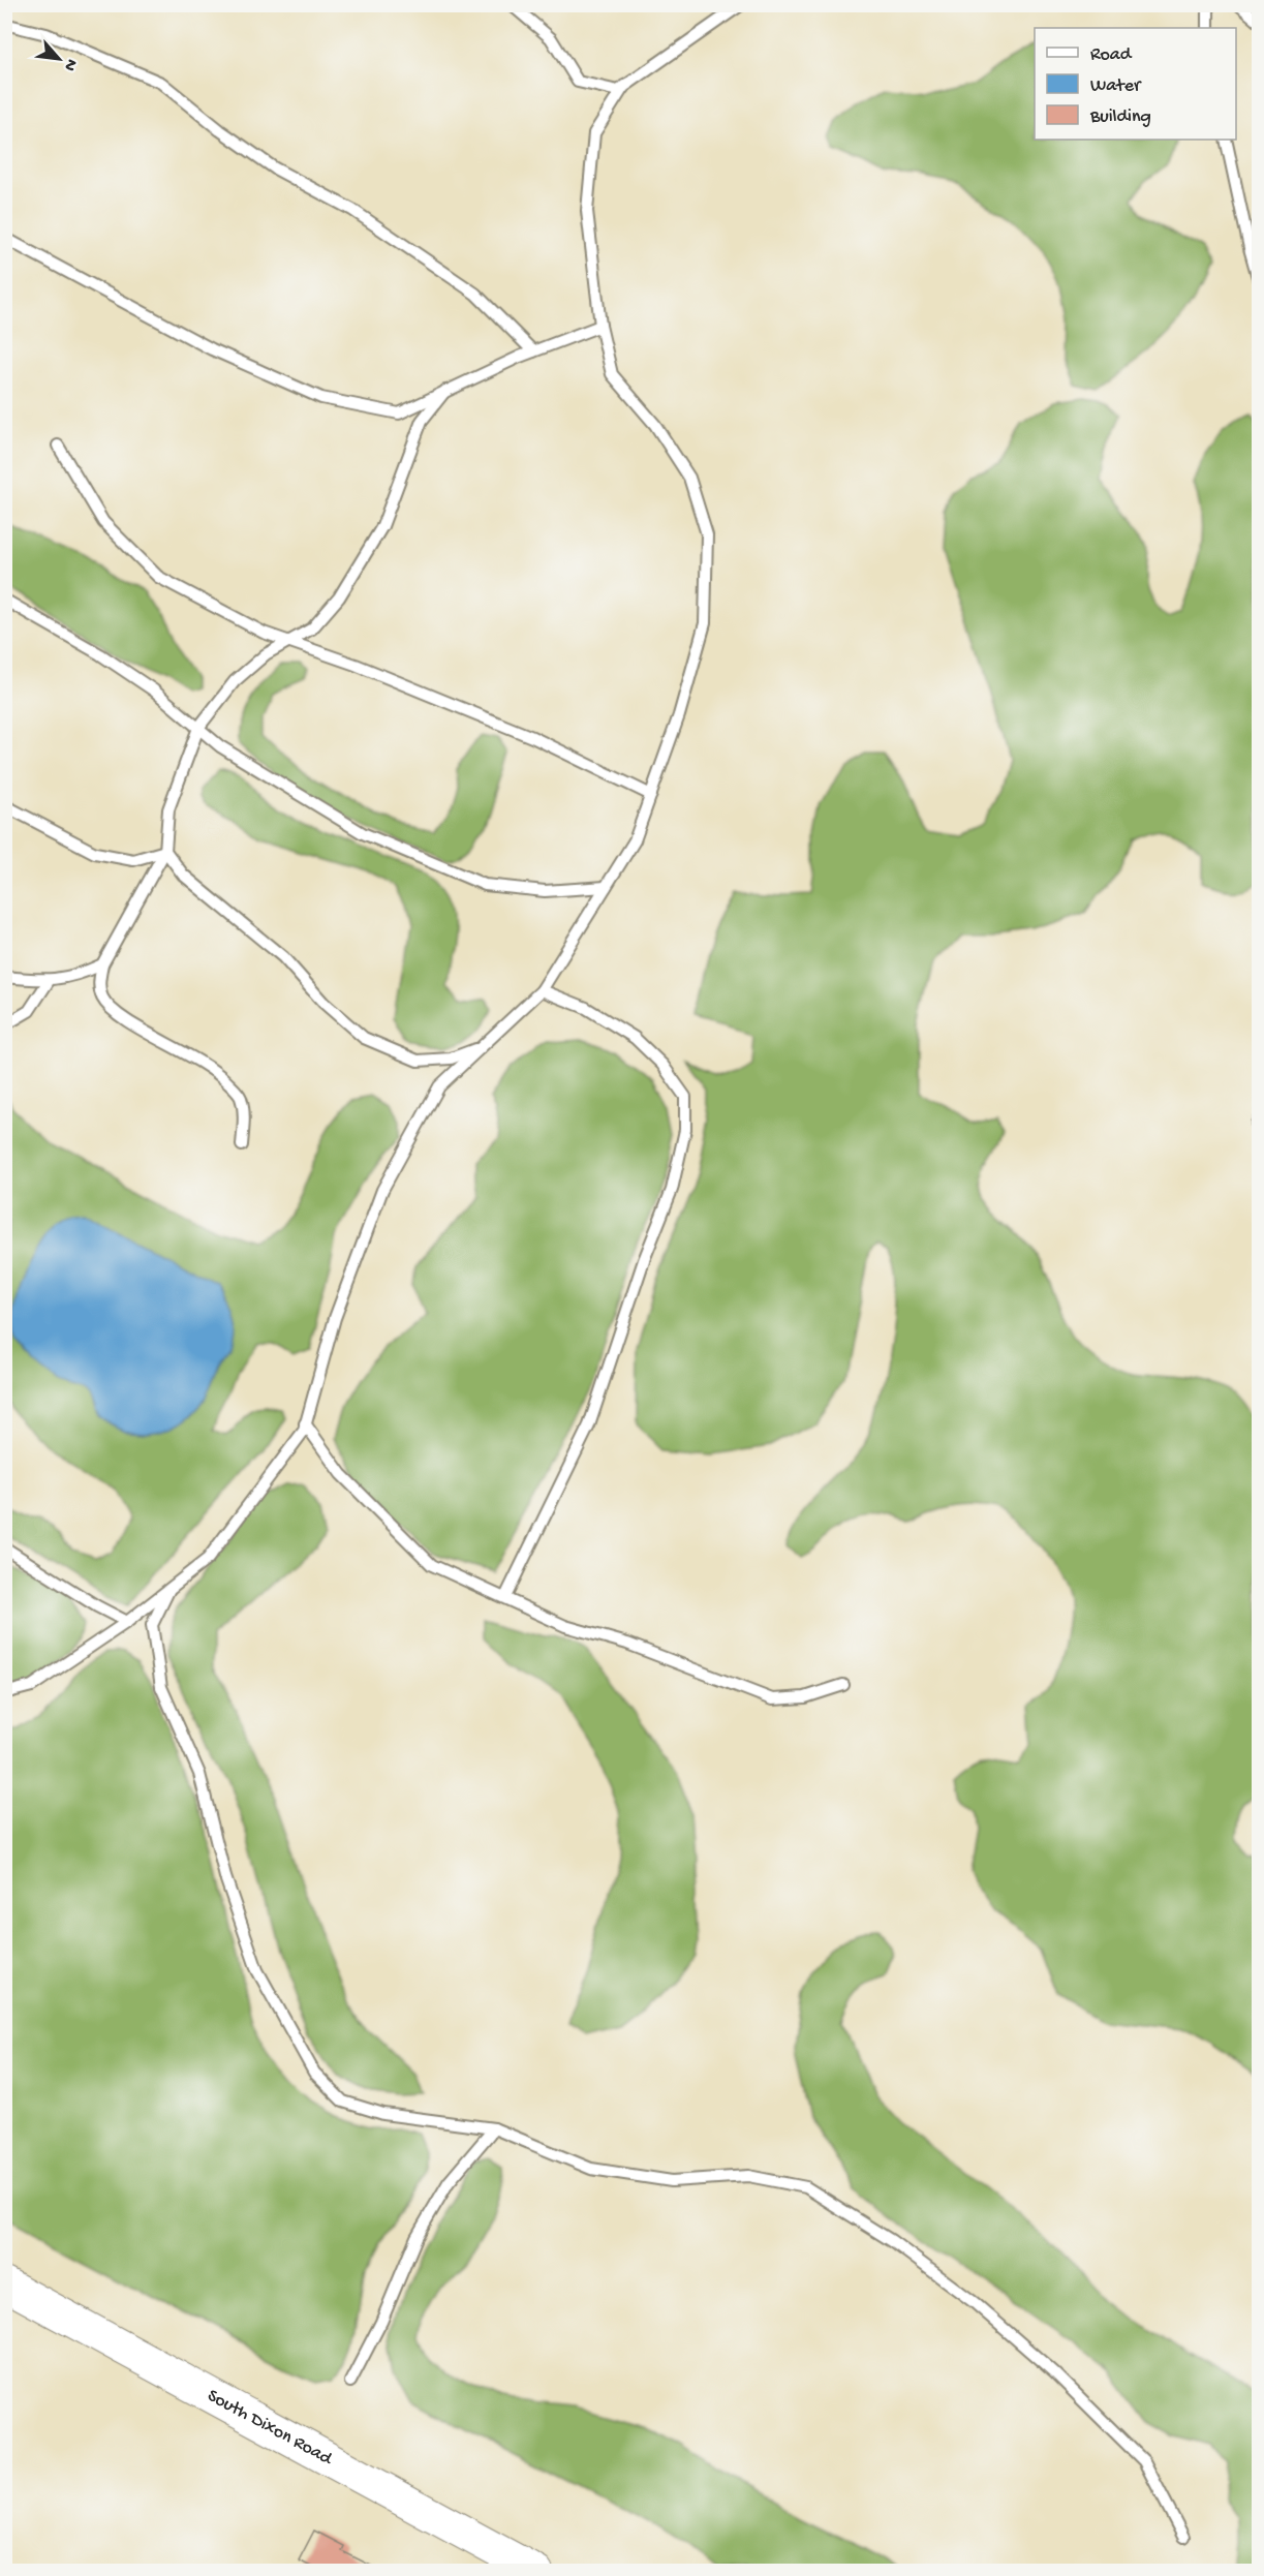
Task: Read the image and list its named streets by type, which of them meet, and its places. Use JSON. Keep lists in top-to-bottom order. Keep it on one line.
{"streets":{"main road":["South Dixon Road"]},"legend":["Road","Water","Building"],"north":"bottom right"}
